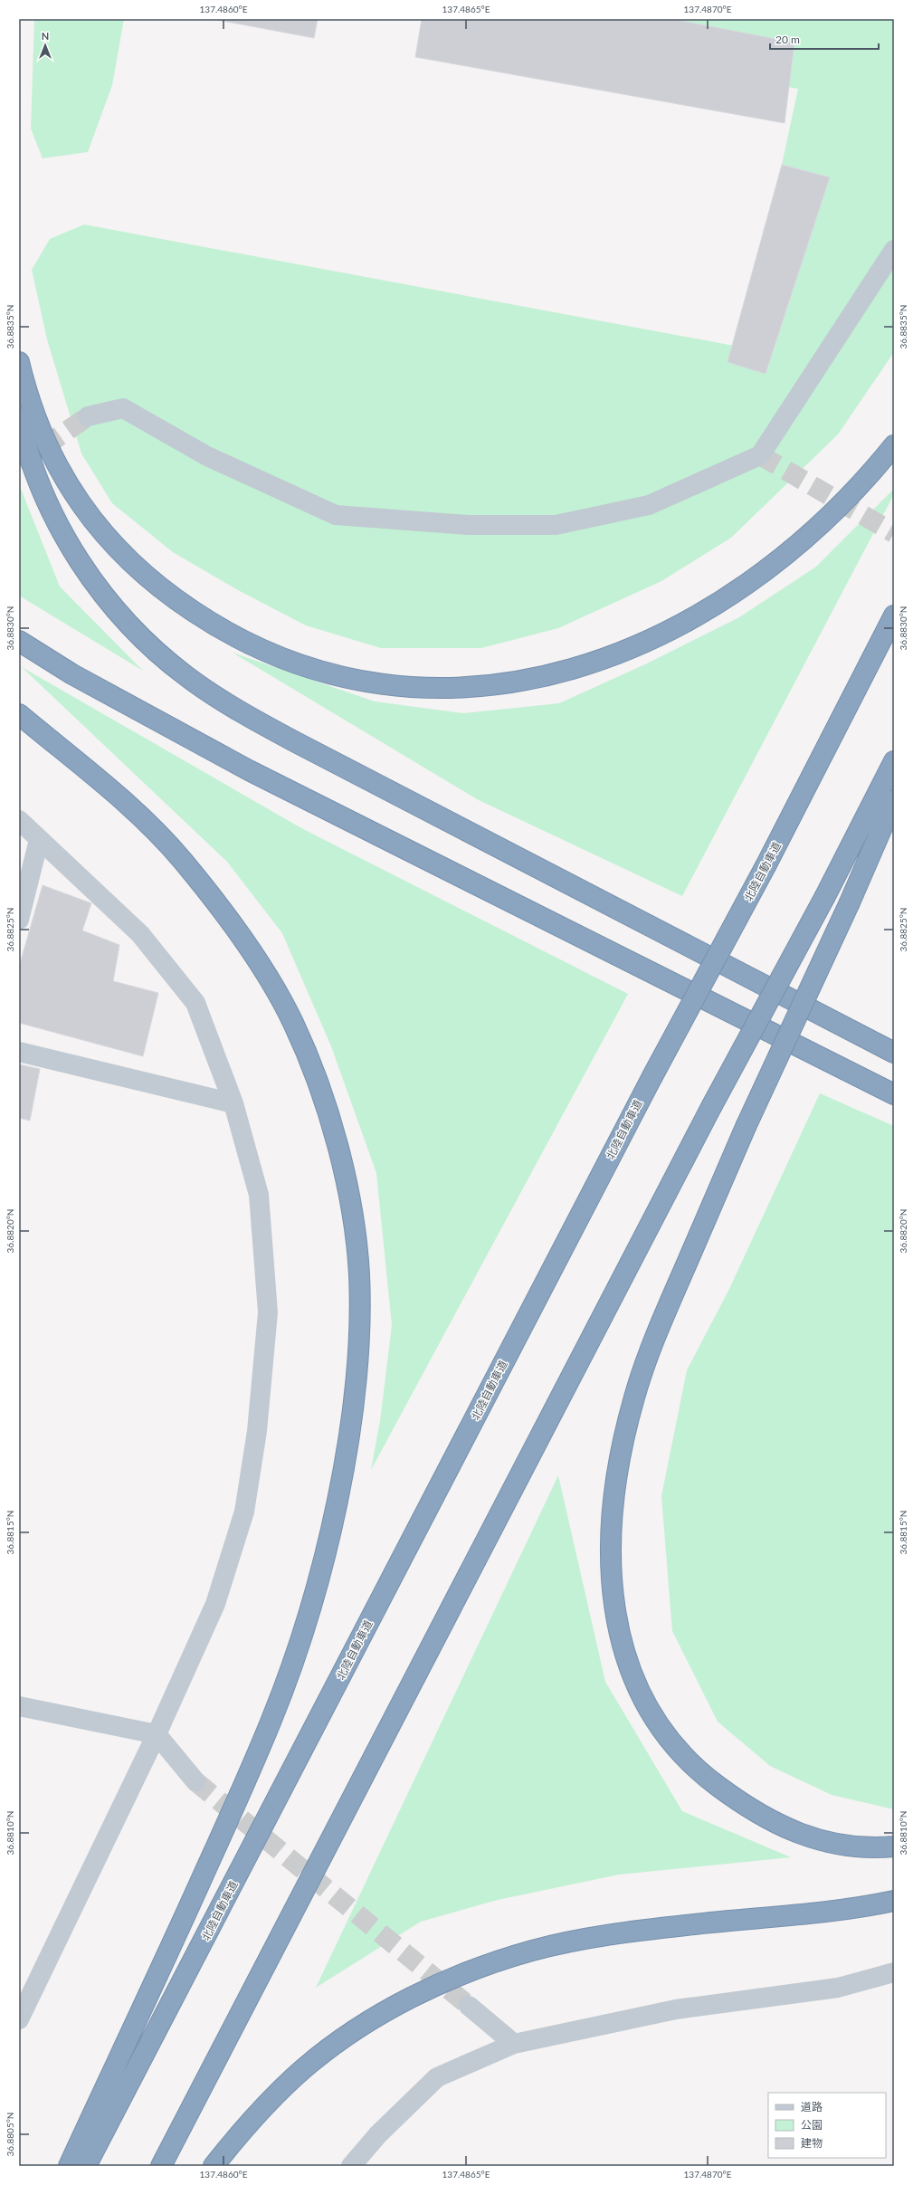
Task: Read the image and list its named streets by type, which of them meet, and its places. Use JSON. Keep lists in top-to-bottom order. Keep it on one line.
{"streets":{"highway":["北陸自動車道"]},"legend":["道路","公園","建物"],"scale_bar":"20 m","north":"top","coordinates":["137.4860°E","137.4865°E","137.4870°E","36.8835°N","36.8830°N","36.8825°N","36.8820°N","36.8815°N","36.8810°N","36.8805°N"]}
